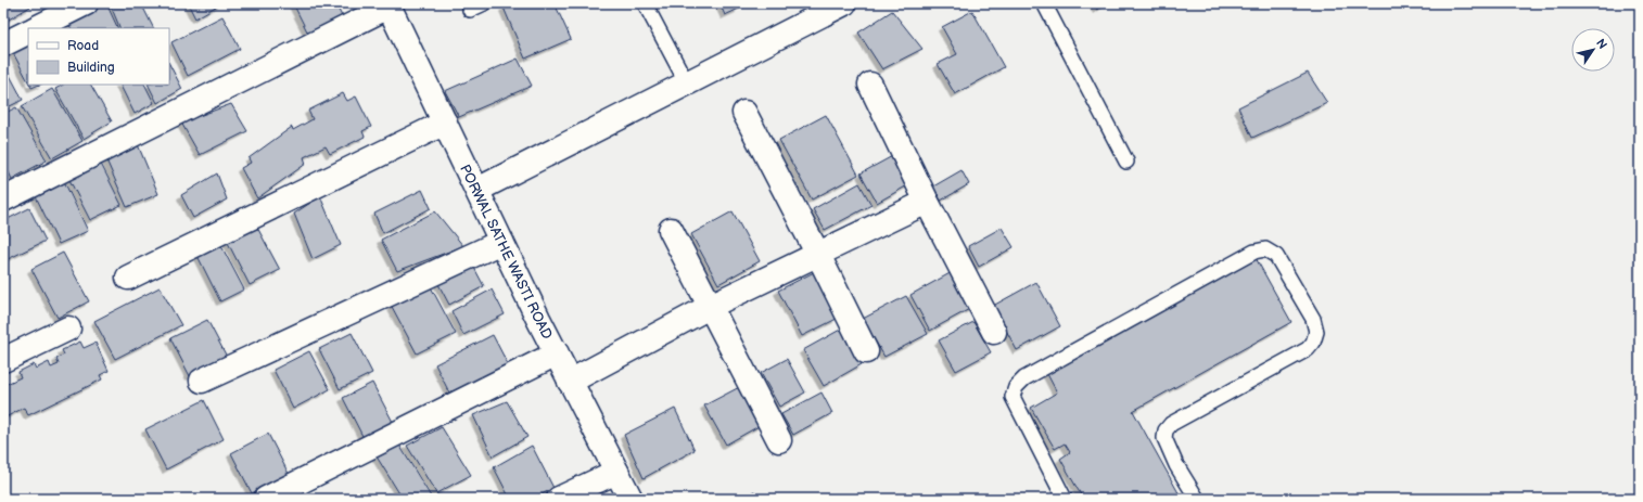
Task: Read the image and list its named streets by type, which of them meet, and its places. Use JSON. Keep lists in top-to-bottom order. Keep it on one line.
{"streets":{"street":["PORWAL SATHE WASTI ROAD"]},"legend":["Road","Building"],"north":"top right"}
